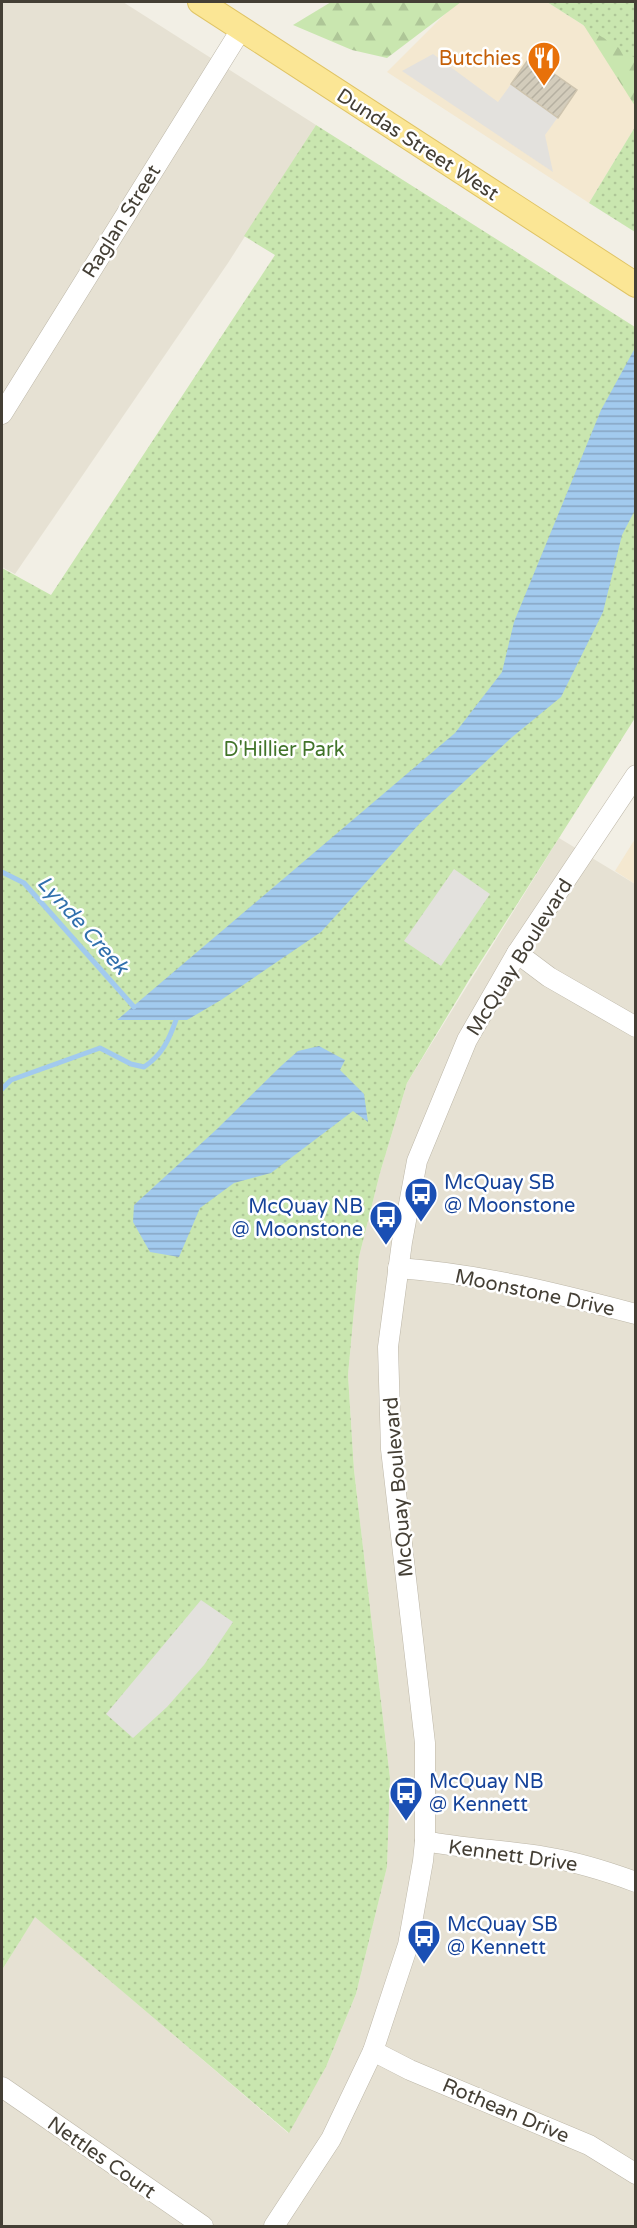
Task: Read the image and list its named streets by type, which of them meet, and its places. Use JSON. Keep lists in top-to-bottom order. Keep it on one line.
{"streets":{"main road":["Dundas Street West"],"street":["Raglan Street","McQuay Boulevard","Moonstone Drive","Kennett Drive","Rothean Drive","Nettles Court"]},"crossings":[["Dundas Street West","Raglan Street"],["McQuay Boulevard","Moonstone Drive"],["McQuay Boulevard","Kennett Drive"],["McQuay Boulevard","Rothean Drive"]],"water":["Lynde Creek"],"parks":["D'Hillier Park"],"places":{"restaurant":["Butchies"],"bus stop":["McQuay SB @ Moonstone","McQuay NB @ Moonstone","McQuay NB @ Kennett","McQuay SB @ Kennett"]}}
